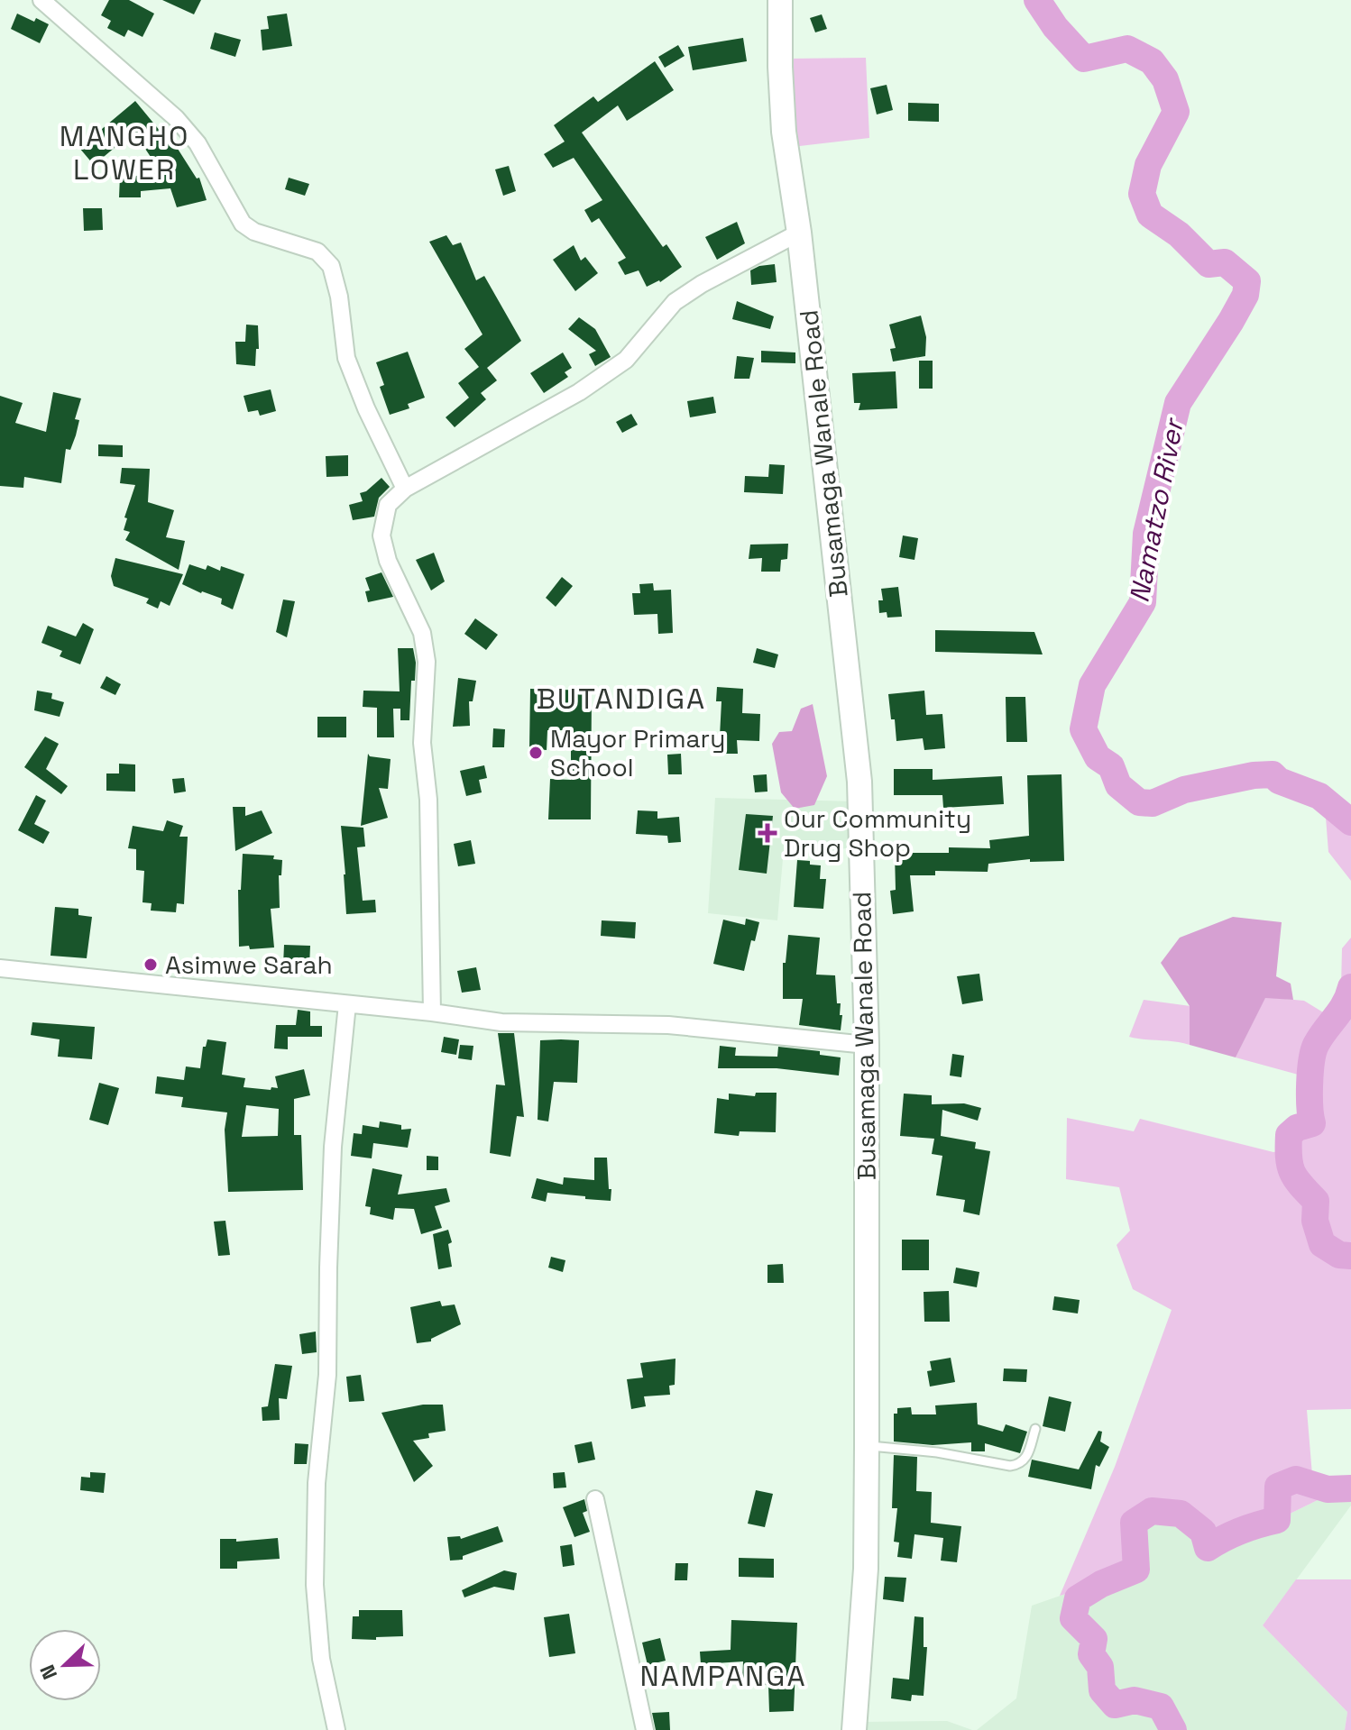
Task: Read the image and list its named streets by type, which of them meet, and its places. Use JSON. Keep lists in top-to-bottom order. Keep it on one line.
{"streets":{"street":["Busamaga Wanale Road"]},"districts":["MANGHO LOWER","BUTANDIGA","NAMPANGA"],"water":["Namatzo River"],"places":{"other":["Mayor Primary School","Asimwe Sarah"],"health":["Our Community Drug Shop"]},"north":"bottom left"}
